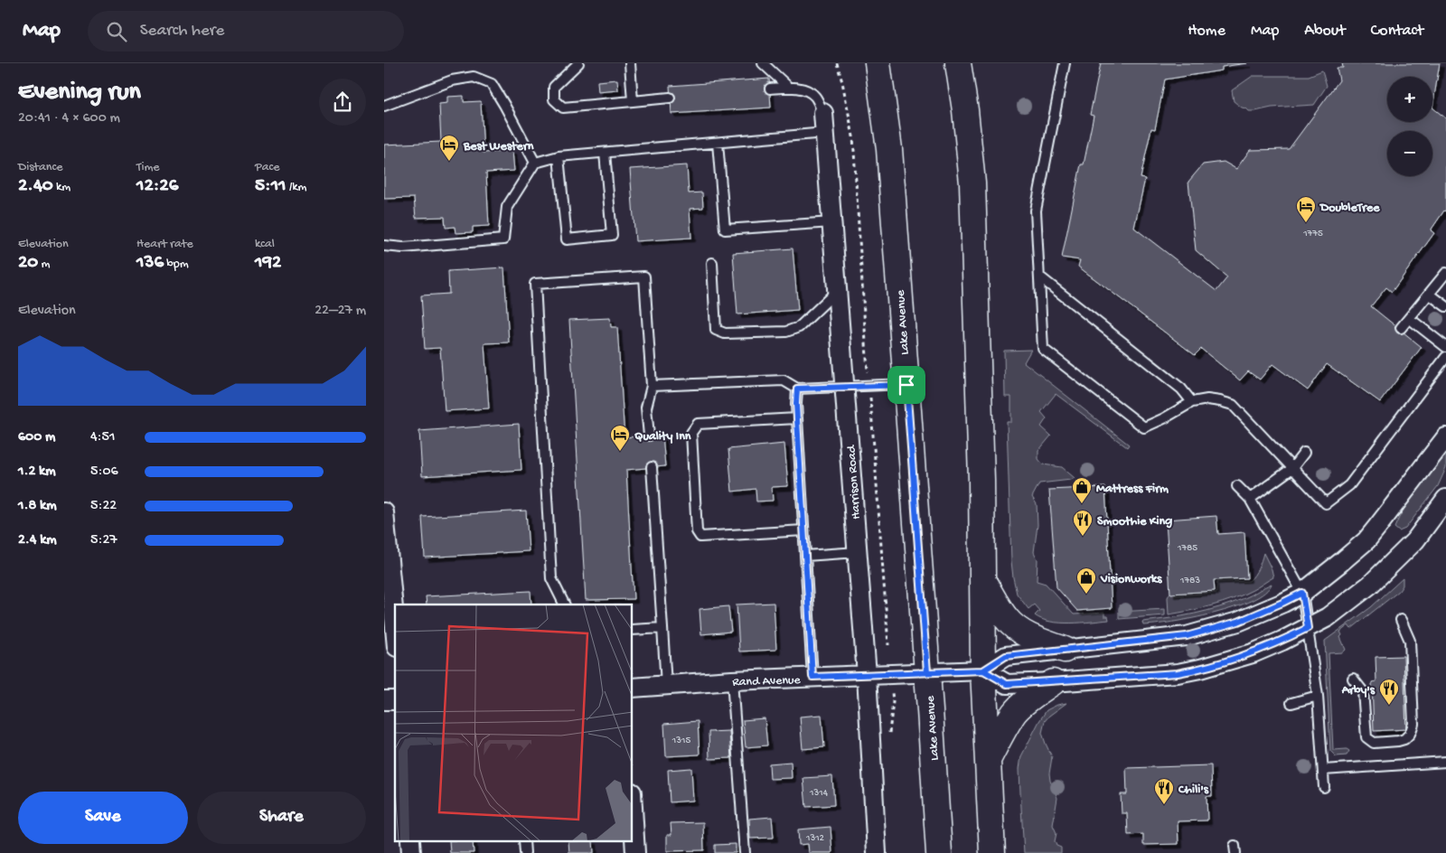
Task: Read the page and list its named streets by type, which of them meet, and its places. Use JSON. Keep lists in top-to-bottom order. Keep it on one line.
{"streets":{"main road":["Lake Avenue"],"street":["Harrison Road","Rand Avenue"]},"crossings":[["Lake Avenue","Rand Avenue"],["Harrison Road","Rand Avenue"]],"places":{"hotel":["Best Western","DoubleTree","Quality Inn"],"shop":["Mattress Firm","Visionworks"],"restaurant":["Smoothie King","Arby's","Chili's"]},"house_numbers":["1775","1785","1783","1315","1314","1312"],"page":{"header":"Map","search":"Search here","nav":["Home","Map","About","Contact"],"heading":["Evening run","20:41 · 4 × 600 m"],"map_buttons":["+","−"],"stats":[["Distance","2.40 km"],["Time","12:26"],["Pace","5:11 /km"],["Elevation","20 m"],["Heart rate","136 bpm"],["kcal","192"]],"chart":["Elevation","22–27 m"],"list":[{"name":"600 m","note":"4:51"},{"name":"1.2 km","note":"5:06"},{"name":"1.8 km","note":"5:22"},{"name":"2.4 km","note":"5:27"}],"buttons":["Save","Share"]}}
